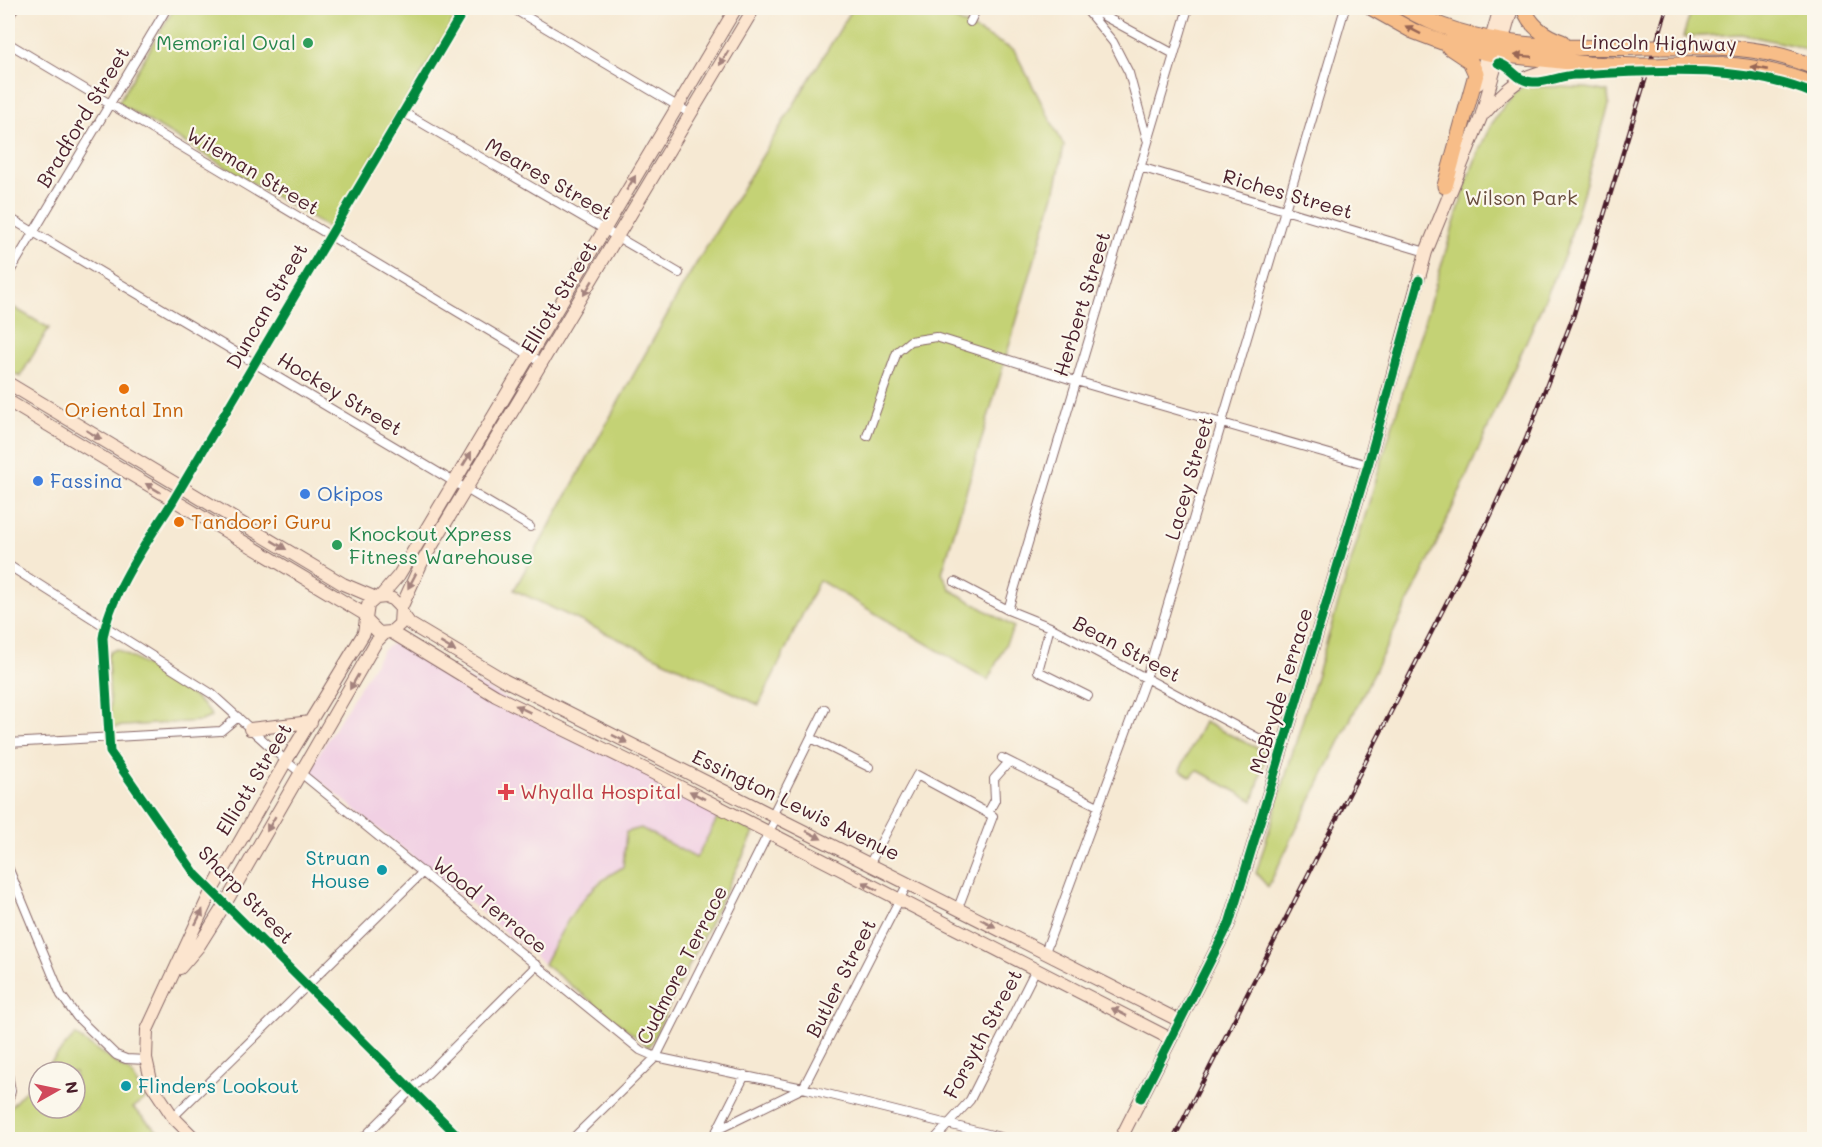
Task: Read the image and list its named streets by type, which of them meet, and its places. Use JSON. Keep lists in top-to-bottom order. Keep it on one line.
{"streets":{"highway":["Lincoln Highway"],"main road":["Elliott Street","McBryde Terrace","Essington Lewis Avenue"],"street":["Bradford Street","Wileman Street","Meares Street","Riches Street","Herbert Street","Duncan Street","Hockey Street","Lacey Street","Bean Street","Sharp Street","Wood Terrace","Cudmore Terrace","Butler Street","Forsyth Street"]},"crossings":[["Lincoln Highway","McBryde Terrace"],["Bradford Street","Wileman Street"],["Bradford Street","Hockey Street"],["Wileman Street","Elliott Street"],["Wileman Street","Duncan Street"],["Meares Street","Elliott Street"],["Meares Street","Duncan Street"],["Riches Street","Herbert Street"],["Riches Street","Lacey Street"],["Riches Street","McBryde Terrace"],["Elliott Street","Hockey Street"],["Elliott Street","Essington Lewis Avenue"],["Elliott Street","Sharp Street"],["Elliott Street","Wood Terrace"],["Herbert Street","Bean Street"],["Duncan Street","Hockey Street"],["Duncan Street","Sharp Street"],["Duncan Street","Wood Terrace"],["Lacey Street","Bean Street"],["Lacey Street","Essington Lewis Avenue"],["Bean Street","McBryde Terrace"],["McBryde Terrace","Essington Lewis Avenue"],["Essington Lewis Avenue","Cudmore Terrace"],["Essington Lewis Avenue","Butler Street"],["Essington Lewis Avenue","Forsyth Street"],["Sharp Street","Wood Terrace"],["Wood Terrace","Cudmore Terrace"],["Wood Terrace","Butler Street"],["Wood Terrace","Forsyth Street"]],"parks":["Wilson Park"],"places":{"other":["Memorial Oval","Oriental Inn","Fassina","Okipos","Tandoori Guru","Knockout Xpress Fitness Warehouse","Struan House","Flinders Lookout"],"health":["Whyalla Hospital"]},"north":"right"}
